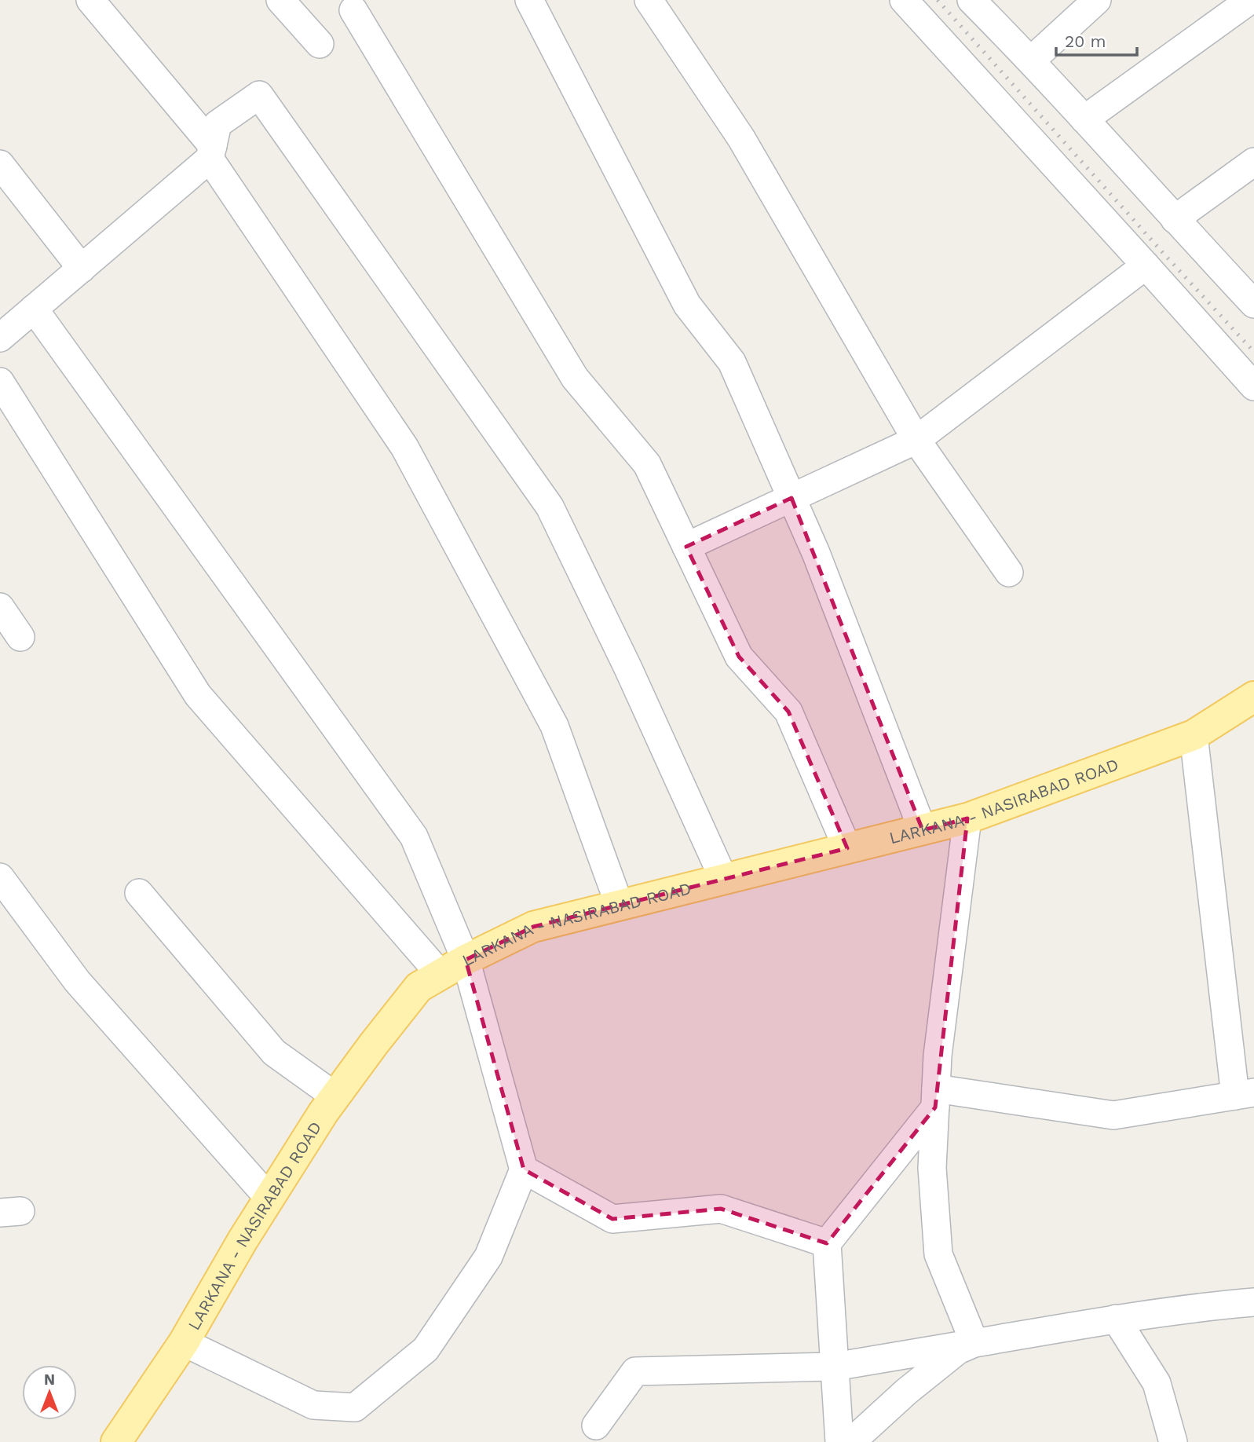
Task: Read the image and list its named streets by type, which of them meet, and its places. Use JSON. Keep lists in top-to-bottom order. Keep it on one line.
{"streets":{"main road":["LARKANA - NASIRABAD ROAD"]},"scale_bar":"20 m","north":"top"}
